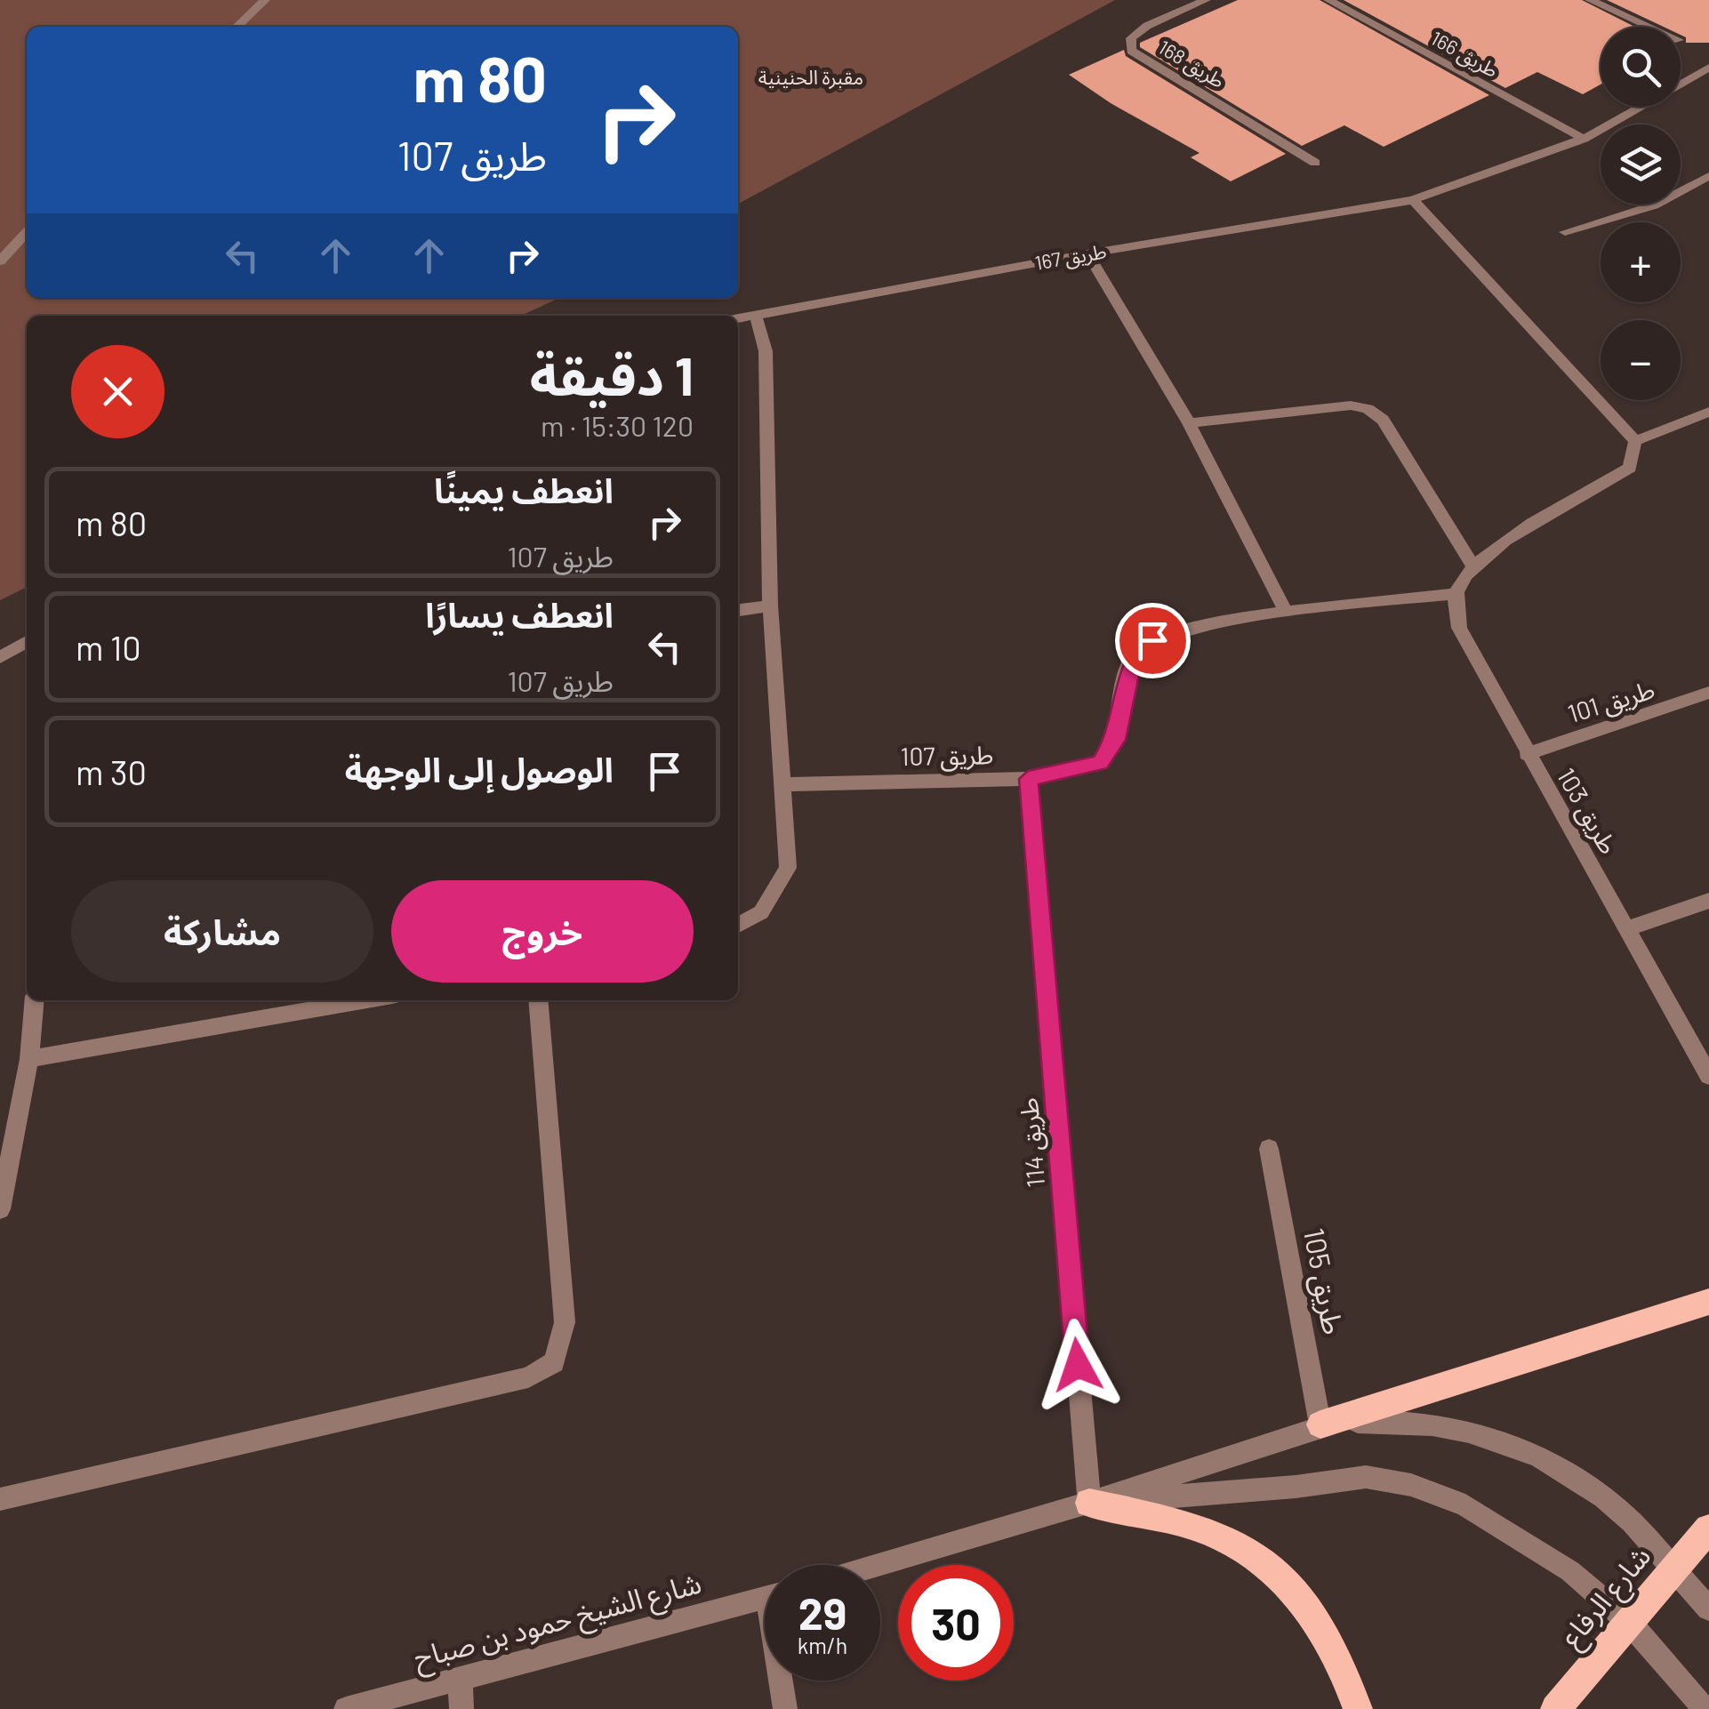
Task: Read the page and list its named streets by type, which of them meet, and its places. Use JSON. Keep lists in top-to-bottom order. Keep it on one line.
{"streets":{"main road":["شارع الرفاع"],"street":["طريق 166","طريق 168","طريق 167","طريق 101","طريق 107","طريق 103","طريق 114","طريق 105","شارع الشيخ حمود بن صباح"]},"crossings":[["طريق 166","طريق 167"],["طريق 101","طريق 103"],["طريق 107","طريق 103"],["طريق 107","طريق 114"]],"parks":["مقبرة الحنينية"],"page":{"map_buttons":["+","−"],"turn":["80 m","طريق 107"],"heading":["1 دقيقة","120 m · 15:30"],"list":[{"name":"انعطف يمينًا","note":"طريق 107","value":"80 m"},{"name":"انعطف يسارًا","note":"طريق 107","value":"10 m"},{"name":"الوصول إلى الوجهة","value":"30 m"}],"buttons":["خروج","مشاركة"],"speed":"29 km/h","limit":"30"}}
